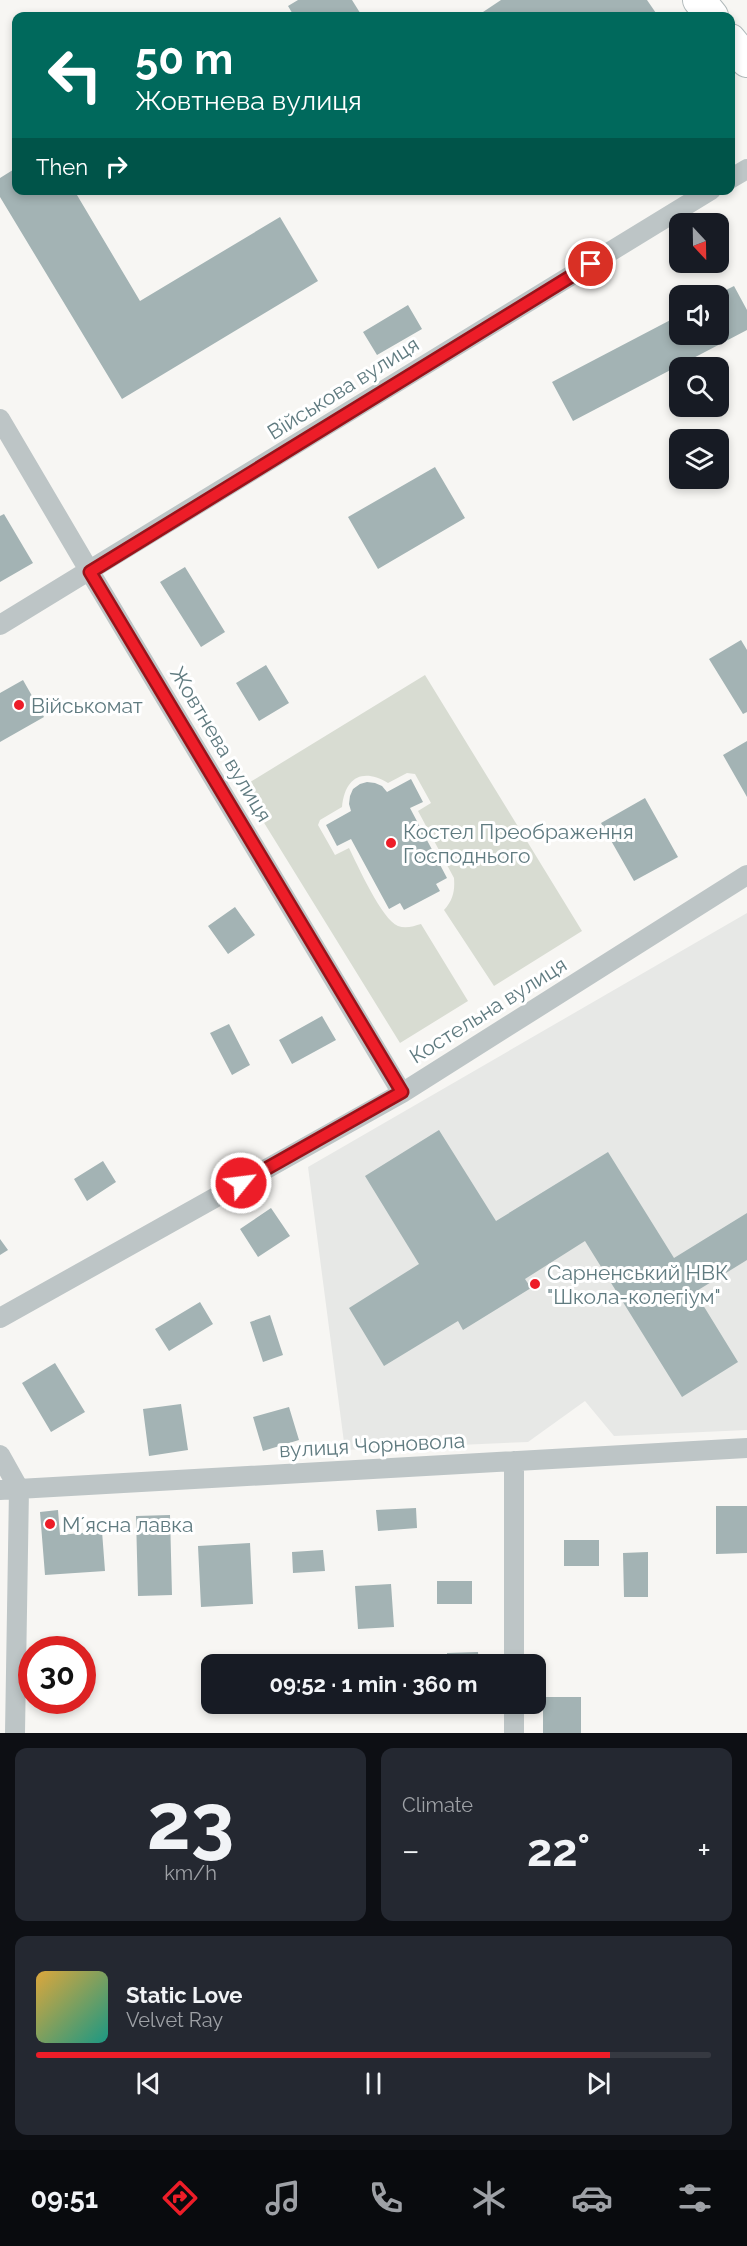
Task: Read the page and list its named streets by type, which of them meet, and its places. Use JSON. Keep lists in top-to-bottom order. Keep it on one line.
{"streets":{"street":["Військова вулиця","Жовтнева вулиця","Костельна вулиця","вулиця Чорновола"]},"crossings":[["Військова вулиця","Жовтнева вулиця"],["Жовтнева вулиця","Костельна вулиця"]],"places":["Військомат","Костел Преображення Господнього","Сарненський НВК \"Школа-колегіум\"","Мʼясна лавка"],"north":"bottom","page":{"turn":["50 m","Жовтнева вулиця"],"then":"Then","limit":"30","trip":"09:52 · 1 min · 360 m","tile":[["23","km/h"],"Climate"],"heat":["−","22°","+"],"song":["Static Love","Velvet Ray"],"tabs":"09:51"}}
